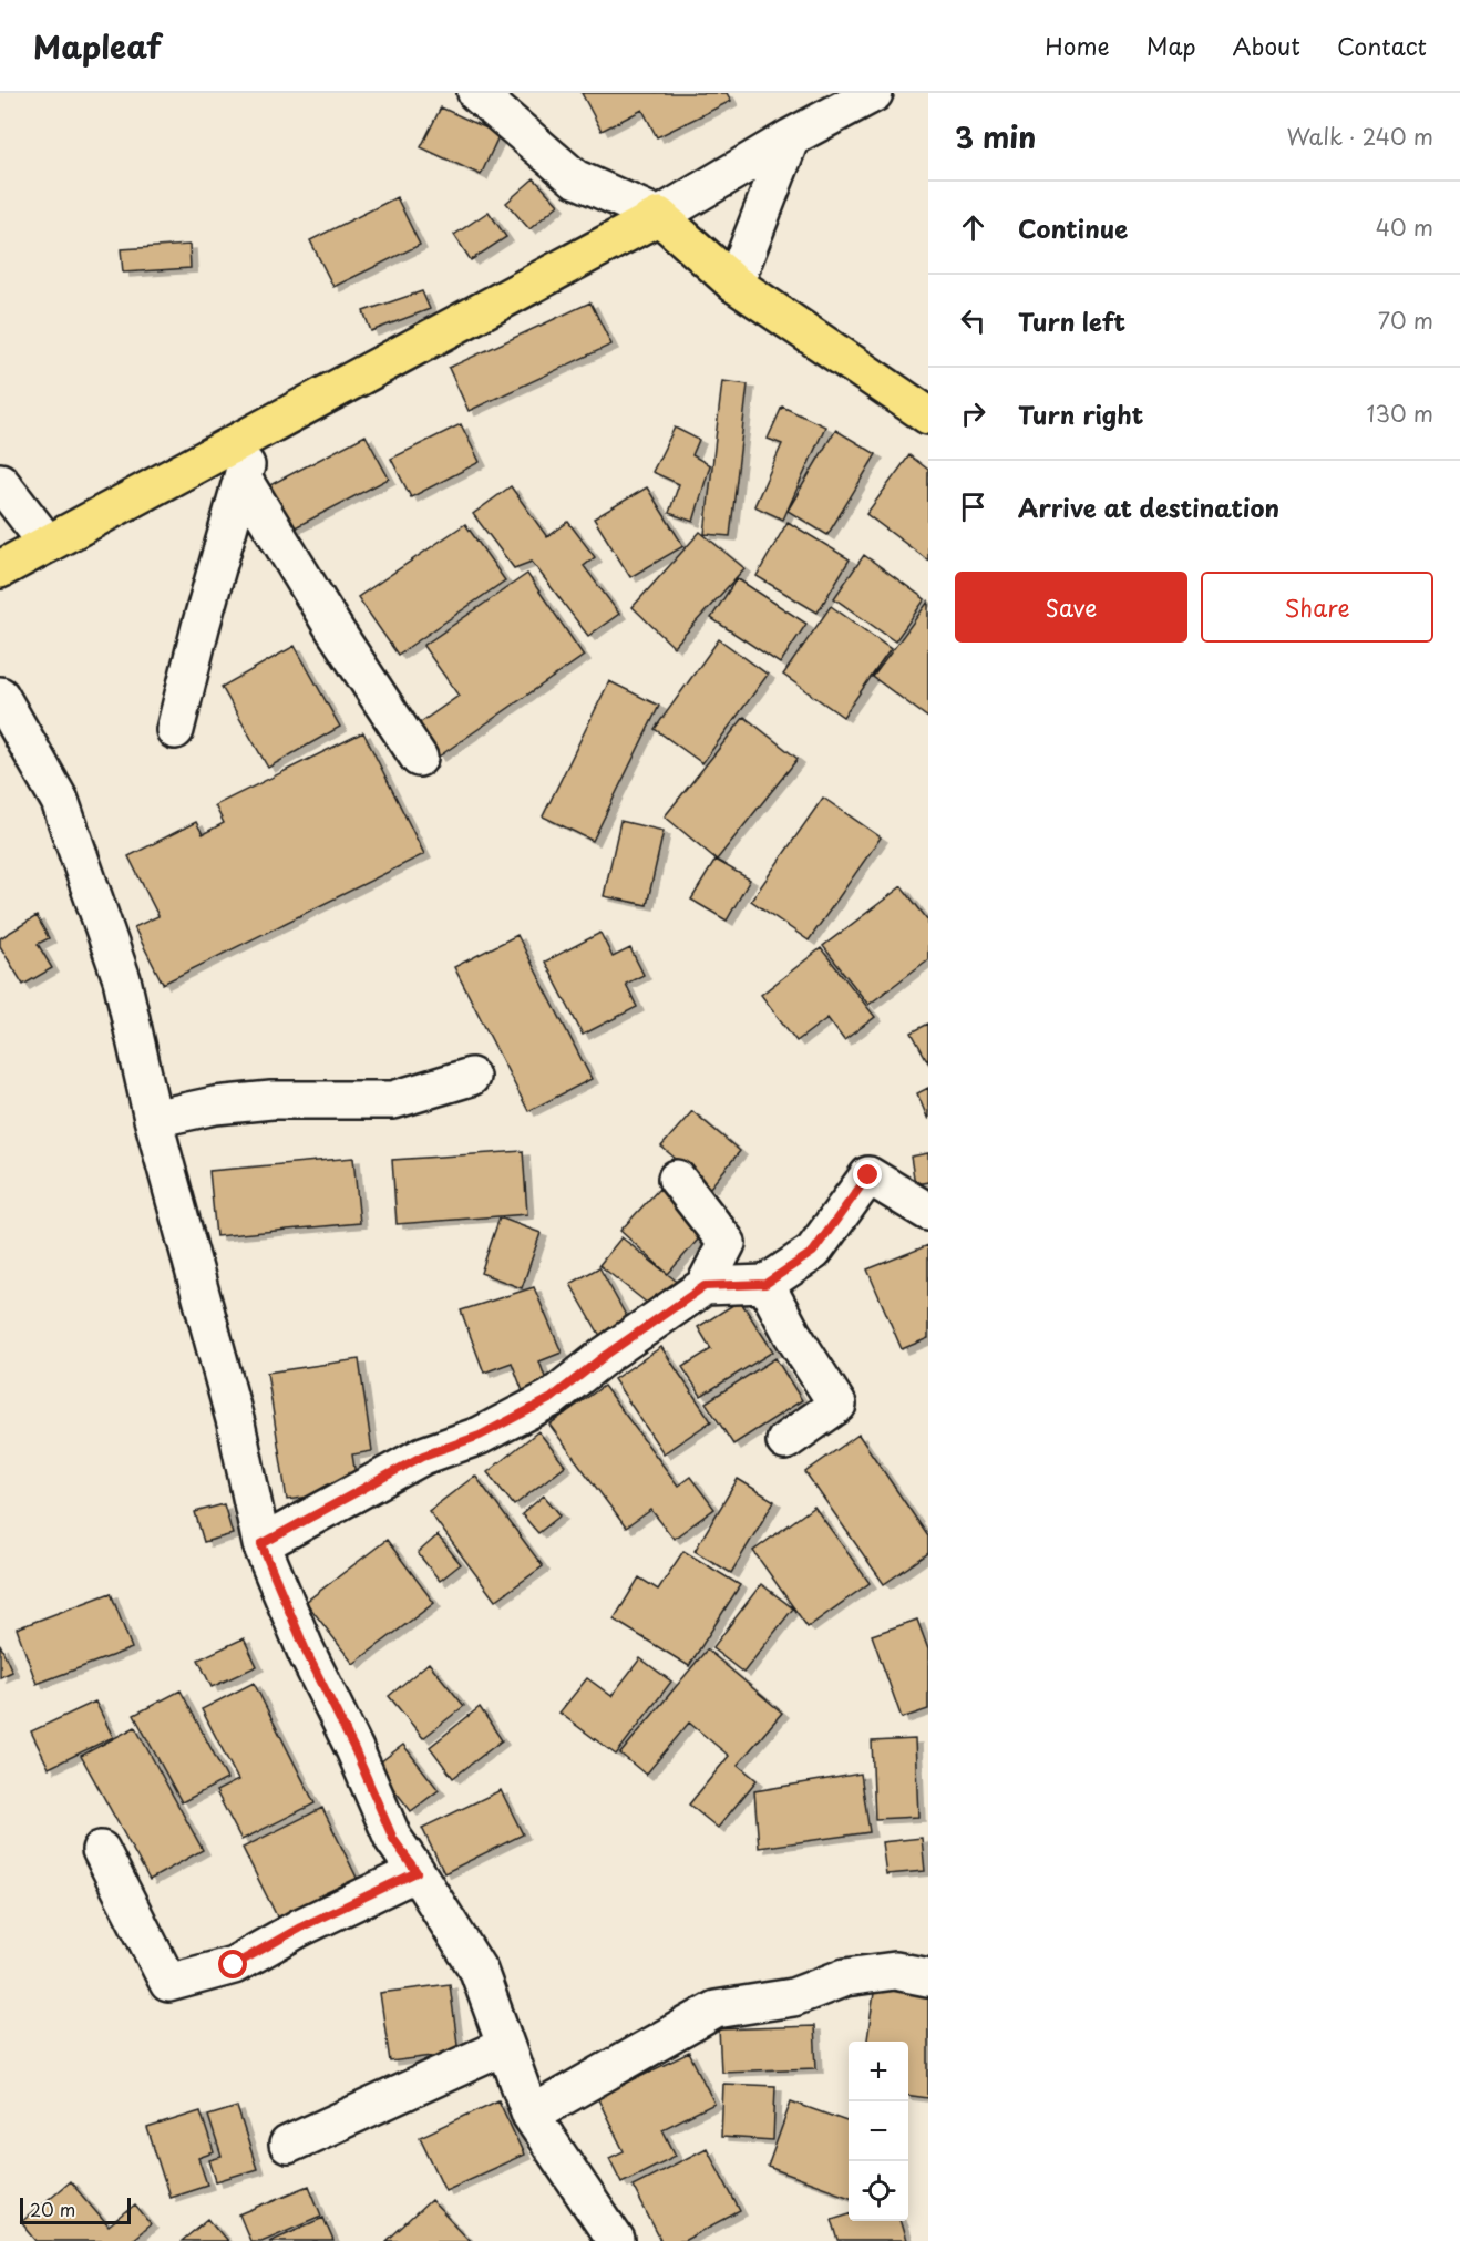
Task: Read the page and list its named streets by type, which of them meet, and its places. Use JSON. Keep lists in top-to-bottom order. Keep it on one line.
{"scale_bar":"20 m","page":{"header":"Mapleaf","nav":["Home","Map","About","Contact"],"heading":["3 min","Walk · 240 m"],"list":[["Continue","40 m"],["Turn left","70 m"],["Turn right","130 m"],"Arrive at destination"],"buttons":["Save","Share"],"map_buttons":["+","−"],"scale":"20 m"}}
